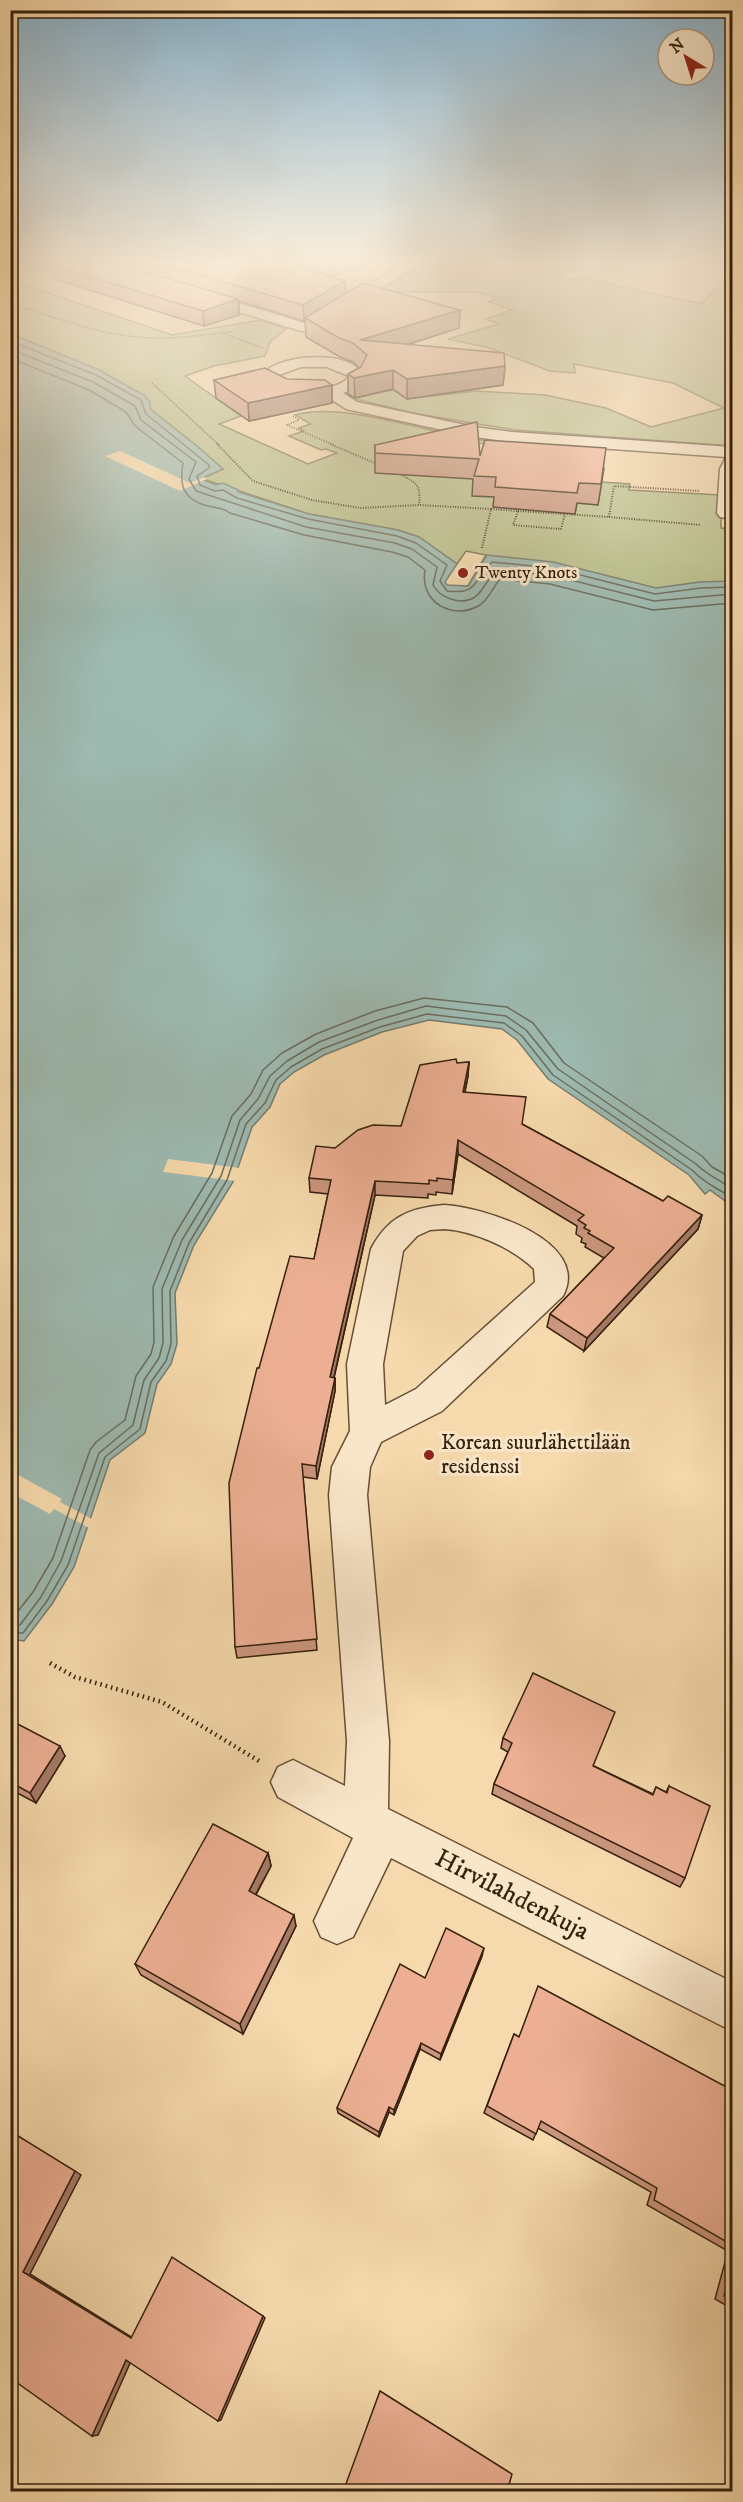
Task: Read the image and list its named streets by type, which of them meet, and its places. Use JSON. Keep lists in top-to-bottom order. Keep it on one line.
{"streets":{"street":["Hirvilahdenkuja"]},"places":["Twenty Knots","Korean suurlähettilään residenssi"],"north":"top left"}
